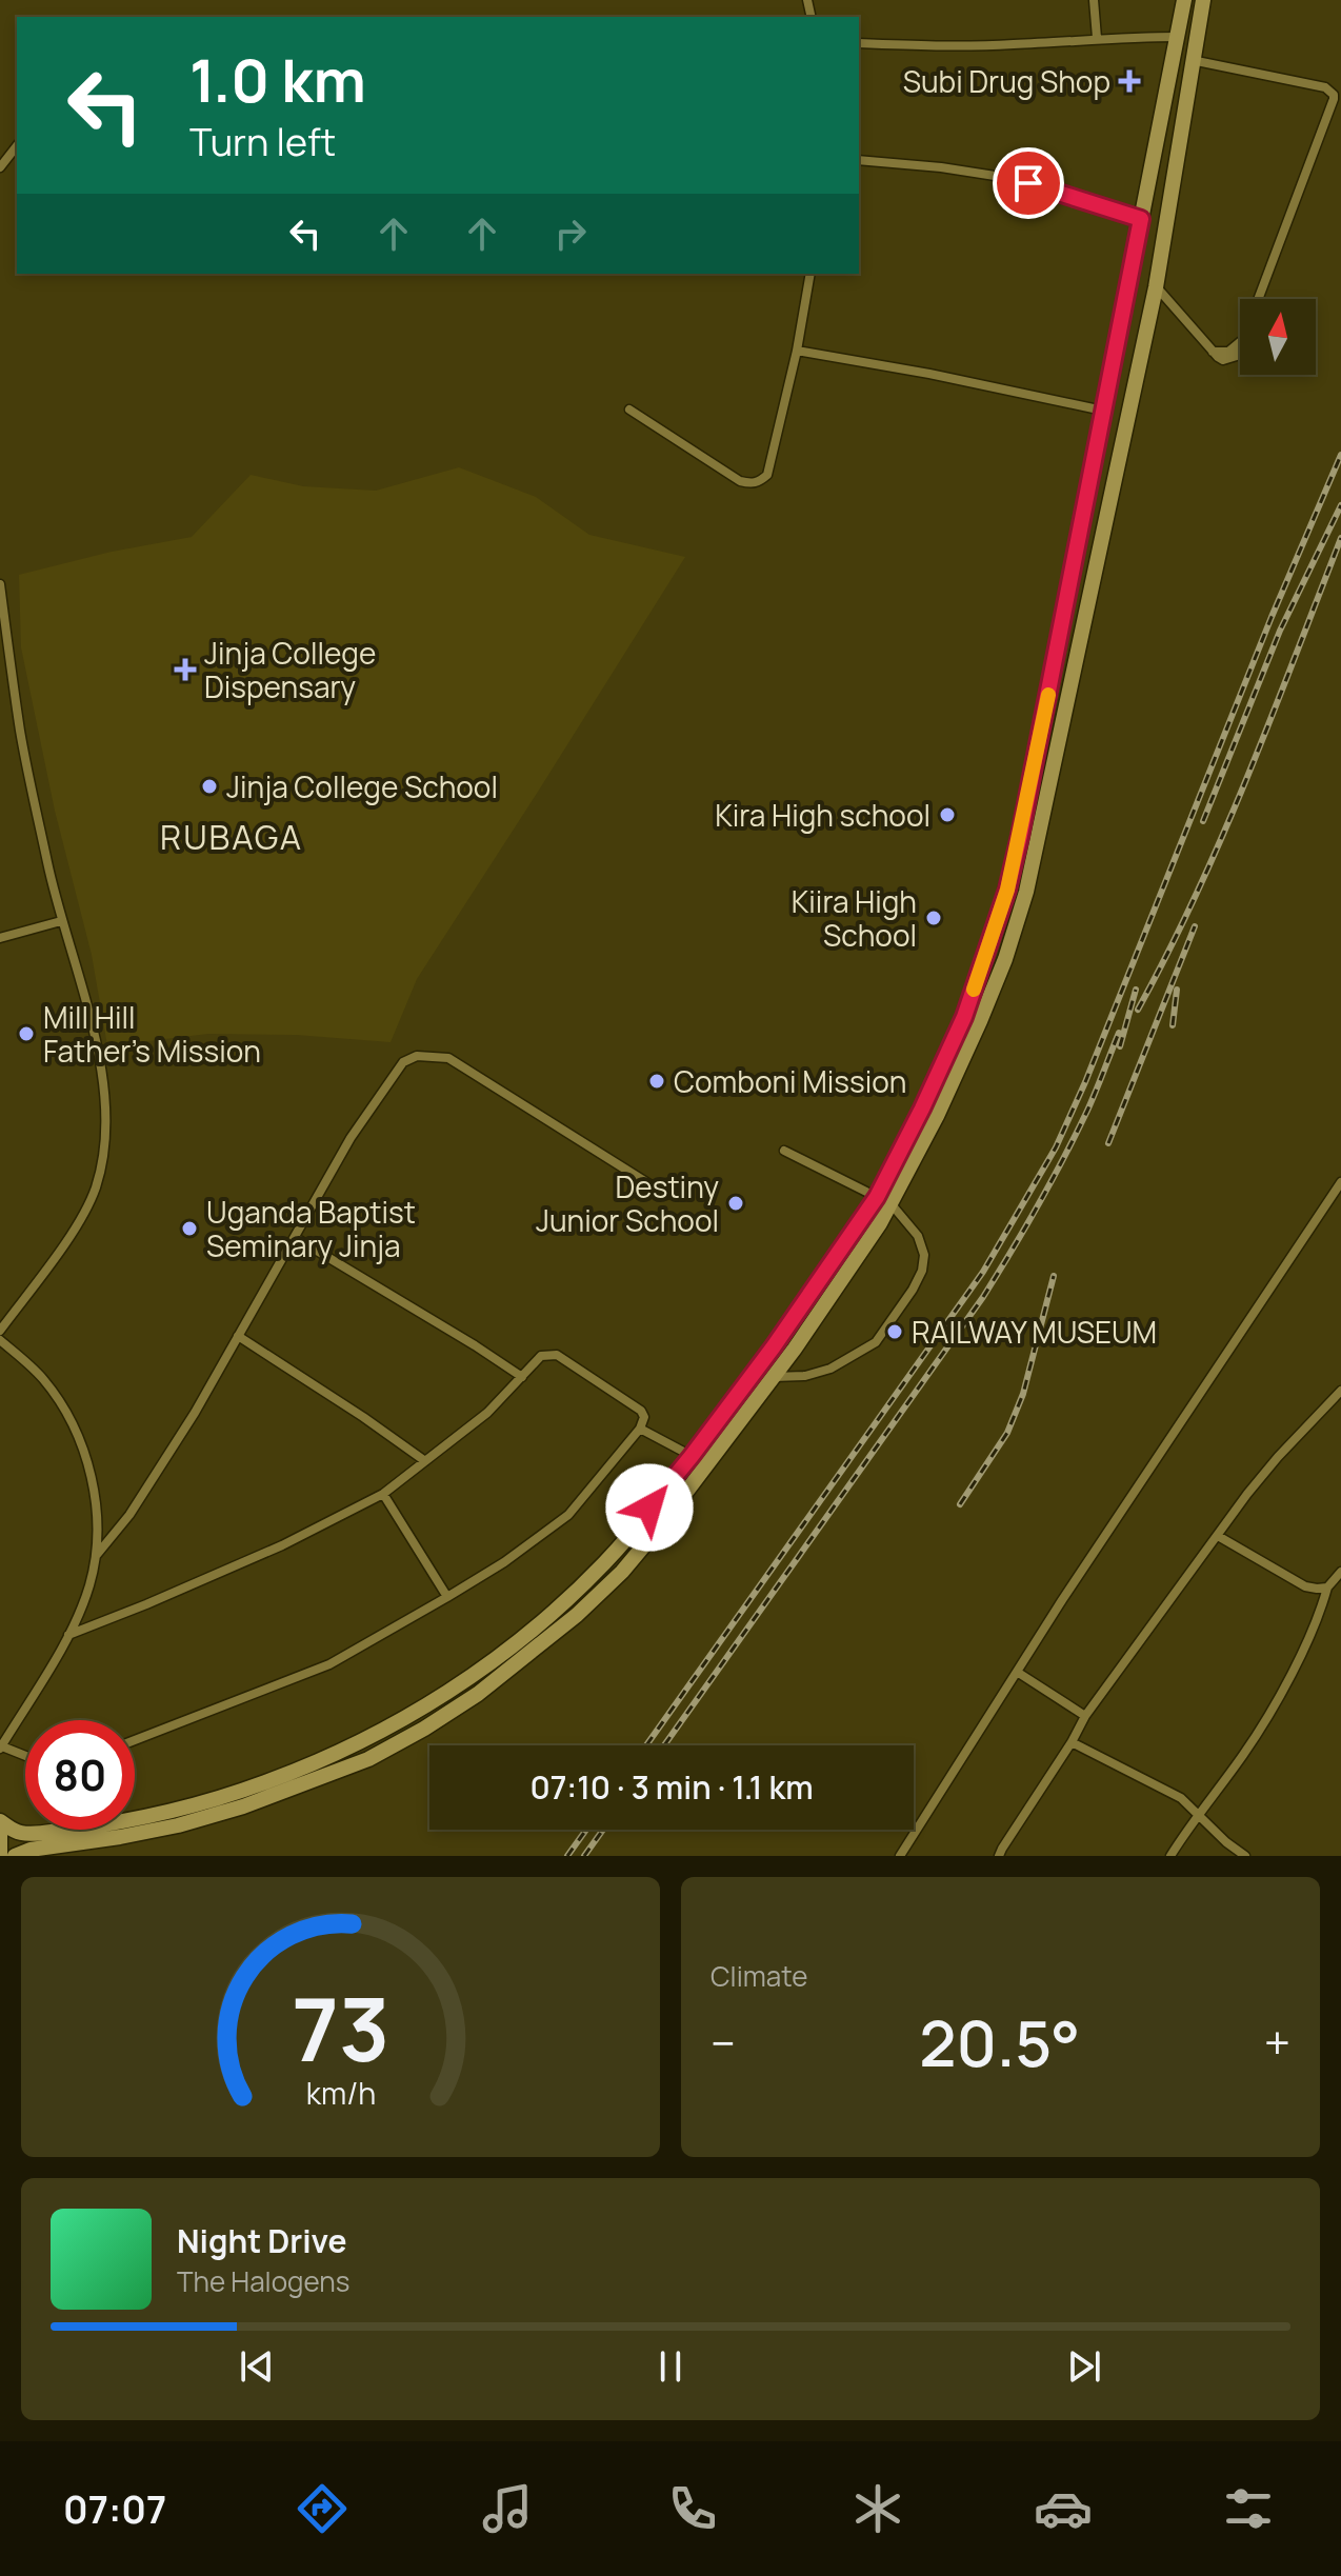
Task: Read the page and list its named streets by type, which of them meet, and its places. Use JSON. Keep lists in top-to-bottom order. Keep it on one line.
{"districts":["RUBAGA"],"places":{"health":["Subi Drug Shop","Jinja College Dispensary"],"other":["Jinja College School","Kira High school","Kiira High School","Mill Hill Father's Mission","Comboni Mission","Destiny Junior School","Uganda Baptist Seminary Jinja","RAILWAY MUSEUM"]},"north":"top","page":{"turn":["1.0 km","Turn left"],"limit":"80","trip":"07:10 · 3 min · 1.1 km","tile":"Climate","heat":["−","20.5°","+"],"song":["Night Drive","The Halogens"],"tabs":"07:07","gauge":["73","km/h"]}}
